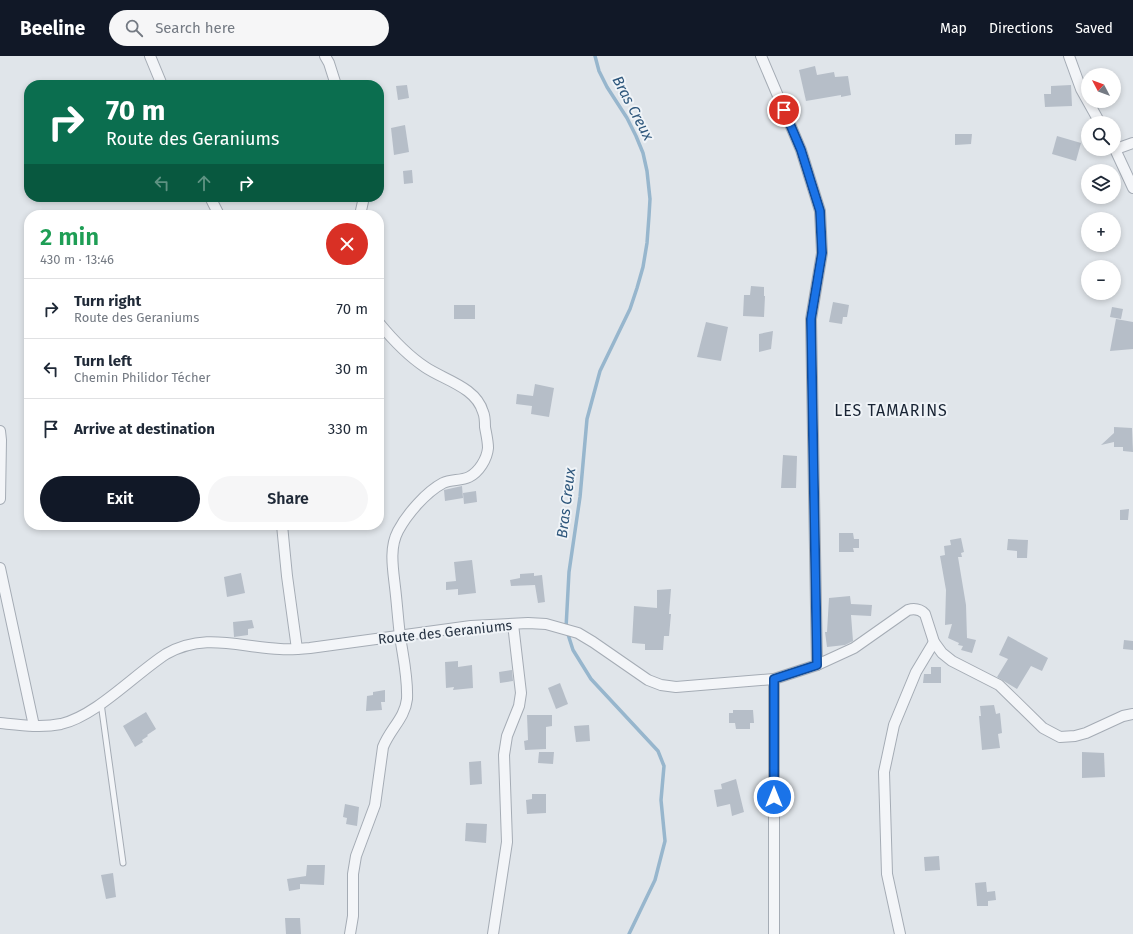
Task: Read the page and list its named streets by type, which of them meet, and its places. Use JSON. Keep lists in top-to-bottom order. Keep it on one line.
{"streets":{"street":["Route des Geraniums"]},"districts":["LES TAMARINS"],"water":["Bras Creux"],"north":"top left","page":{"header":"Beeline","search":"Search here","nav":["Map","Directions","Saved"],"map_buttons":["+","−"],"turn":["70 m","Route des Geraniums"],"heading":["2 min","430 m · 13:46"],"list":[{"name":"Turn right","note":"Route des Geraniums","value":"70 m"},{"name":"Turn left","note":"Chemin Philidor Técher","value":"30 m"},{"name":"Arrive at destination","value":"330 m"}],"buttons":["Exit","Share"]}}
